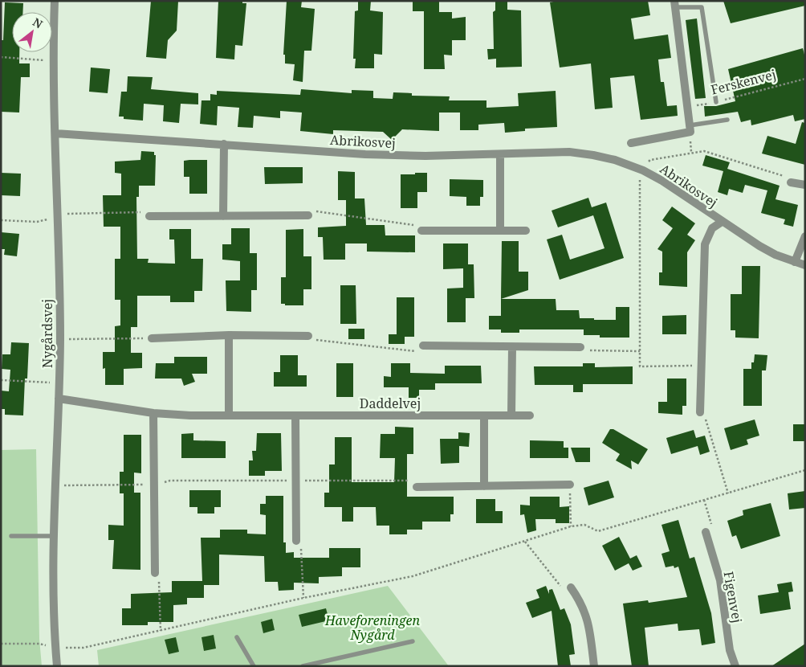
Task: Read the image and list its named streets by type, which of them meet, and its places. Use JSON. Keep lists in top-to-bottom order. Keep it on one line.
{"streets":{"street":["Abrikosvej","Nygårdsvej","Daddelvej","Figenvej"],"path":["Ferskenvej"]},"crossings":[["Abrikosvej","Nygårdsvej"],["Nygårdsvej","Daddelvej"]],"parks":["Haveforeningen Nygård"],"north":"top right"}
